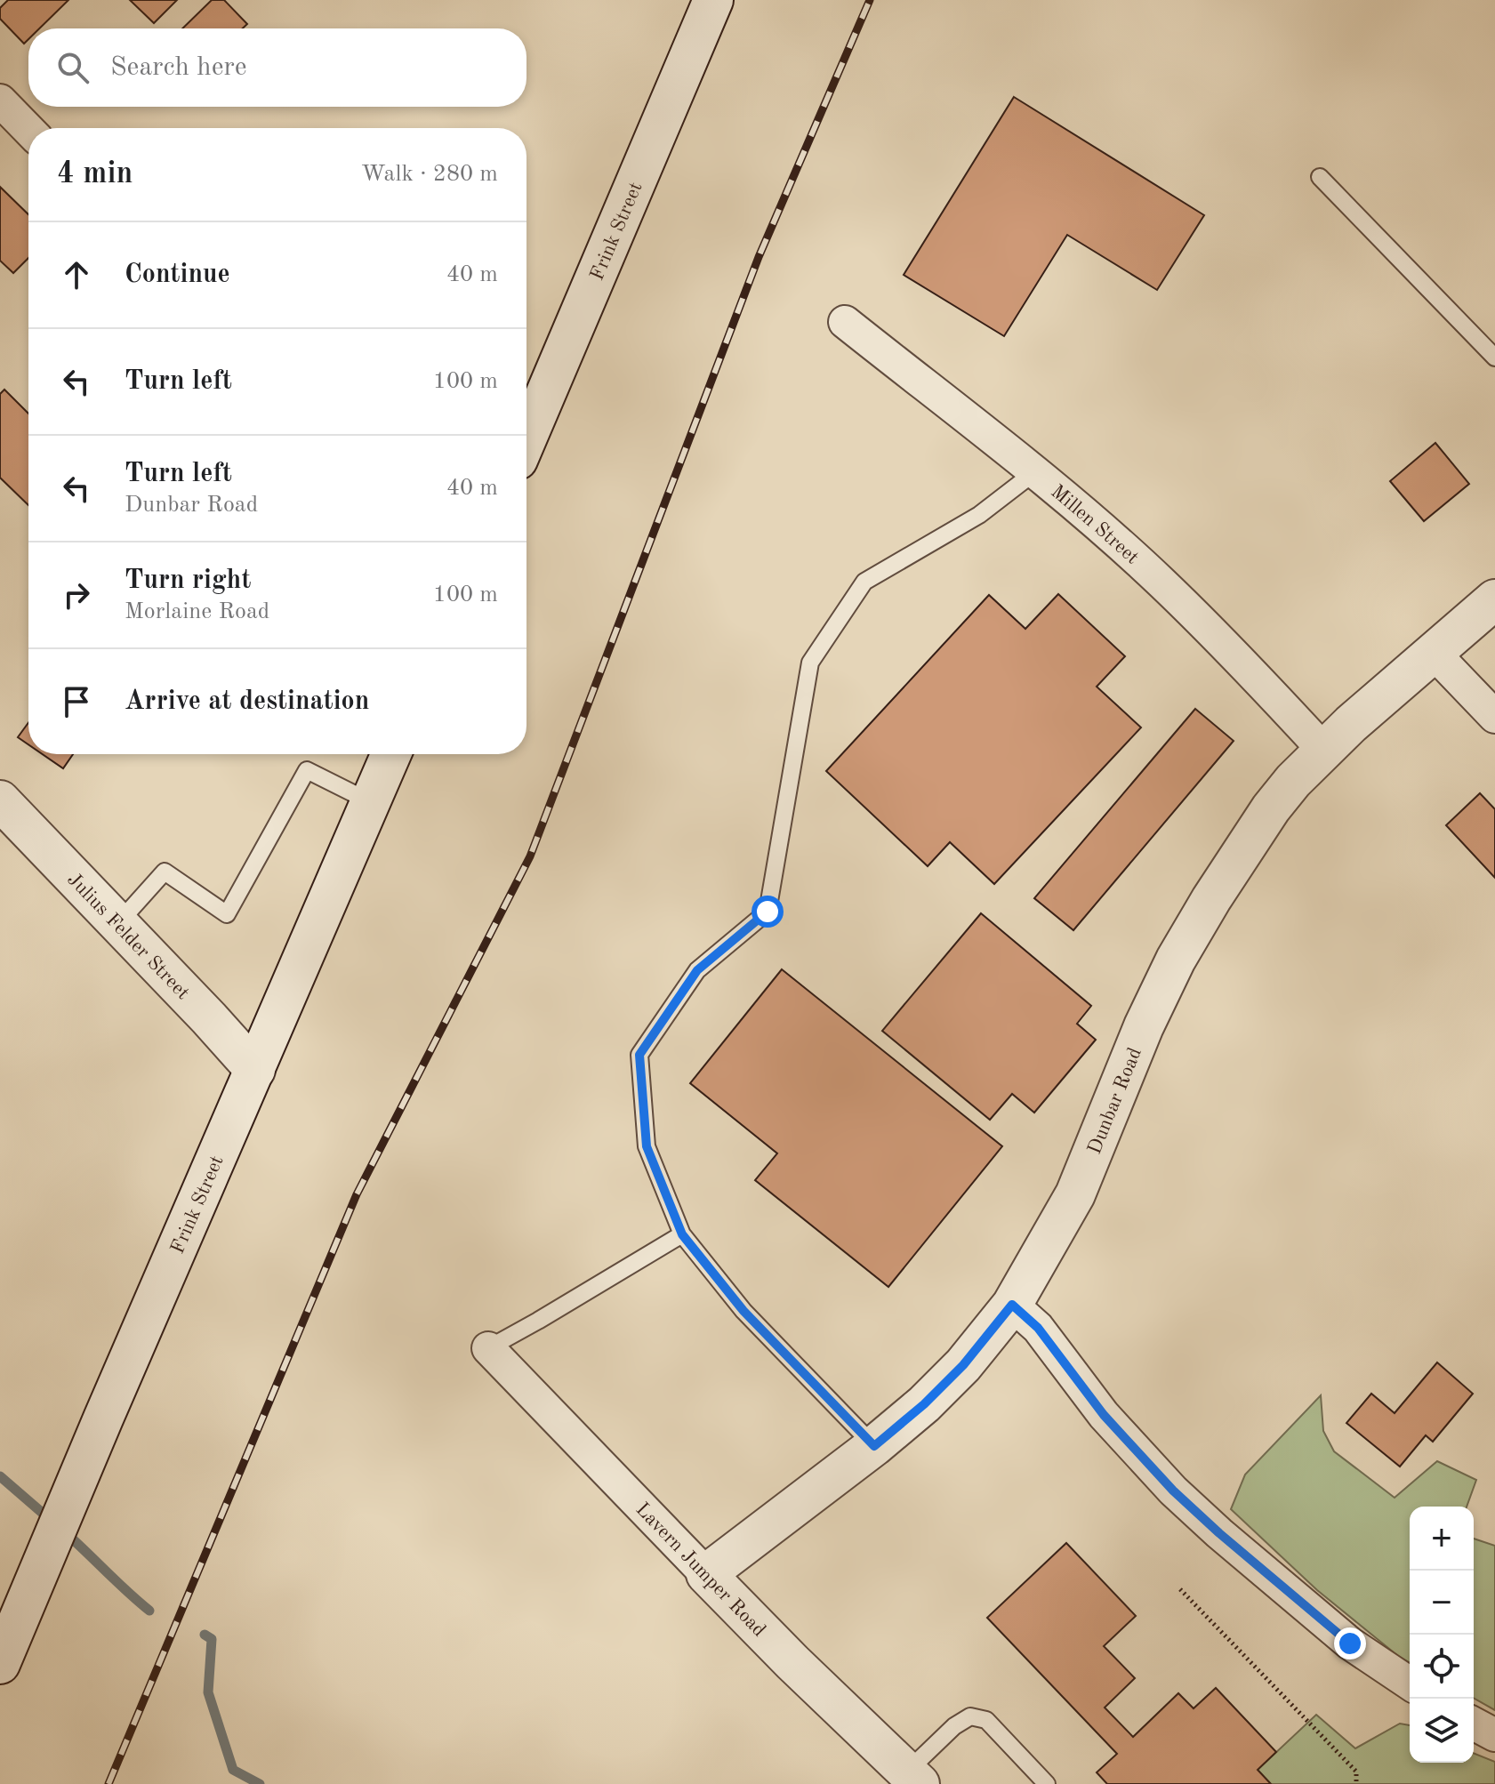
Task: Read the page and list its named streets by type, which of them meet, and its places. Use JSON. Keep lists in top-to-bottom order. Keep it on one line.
{"streets":{"street":["Frink Street","Millen Street","Julius Felder Street","Dunbar Road","Lavern Jumper Road"]},"crossings":[["Frink Street","Julius Felder Street"],["Millen Street","Dunbar Road"],["Dunbar Road","Lavern Jumper Road"]],"page":{"search":"Search here","heading":["4 min","Walk · 280 m"],"list":[["Continue","40 m"],["Turn left","100 m"],["Turn left","Dunbar Road","40 m"],["Turn right","Morlaine Road","100 m"],"Arrive at destination"],"map_buttons":["+","−"]}}
